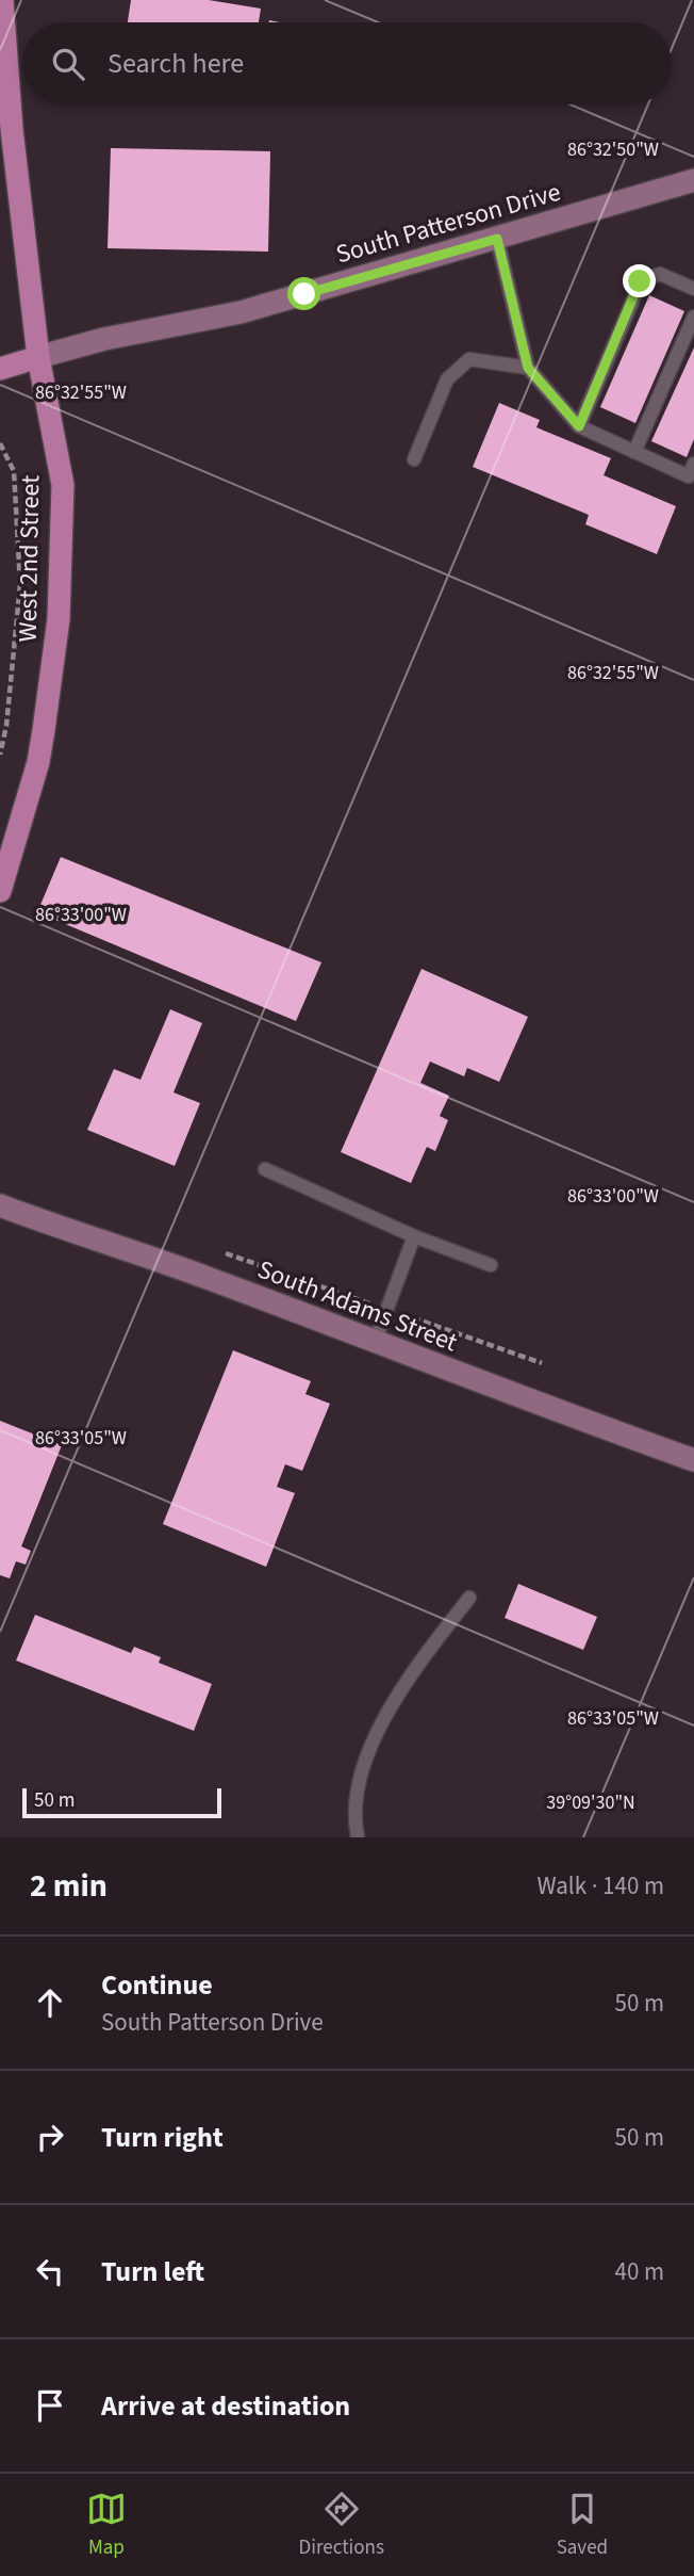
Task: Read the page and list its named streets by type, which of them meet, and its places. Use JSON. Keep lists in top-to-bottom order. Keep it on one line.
{"streets":{"main road":["South Patterson Drive","West 2nd Street"],"street":["South Adams Street"]},"crossings":[["South Patterson Drive","West 2nd Street"]],"scale_bar":"50 m","page":{"search":"Search here","scale":"50 m","heading":["2 min","Walk · 140 m"],"list":[["Continue","South Patterson Drive","50 m"],["Turn right","50 m"],["Turn left","40 m"],"Arrive at destination"],"nav":["Map","Directions","Saved"]},"coordinates":["86°32'50\"W","86°32'55\"W","86°33'00\"W","86°33'05\"W","39°09'30\"N"]}
